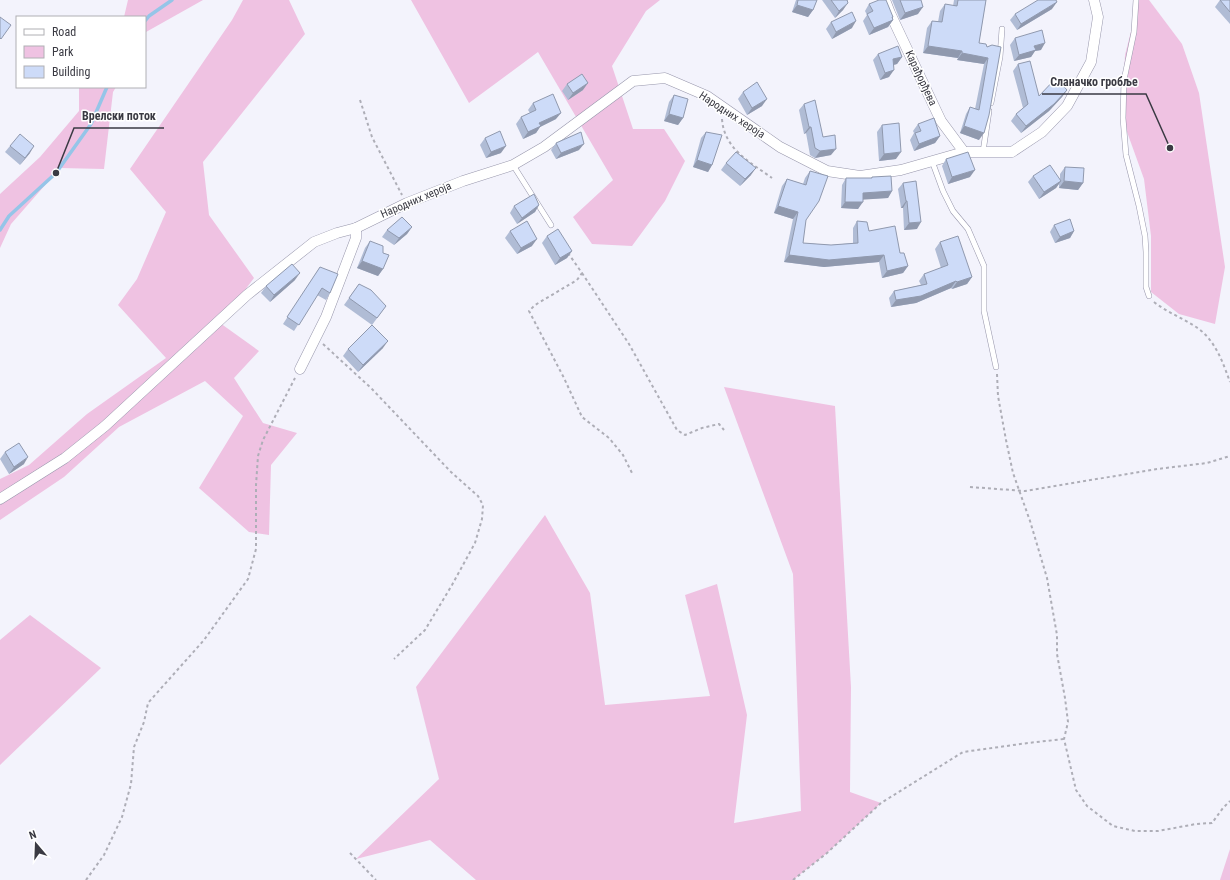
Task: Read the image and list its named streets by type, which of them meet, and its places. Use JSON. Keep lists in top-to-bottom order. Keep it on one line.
{"streets":{"street":["Карађорђева","Народних хероја"]},"crossings":[["Карађорђева","Народних хероја"]],"places":["Сланачко гробље","Врелски поток"],"legend":["Road","Park","Building"],"north":"top"}
